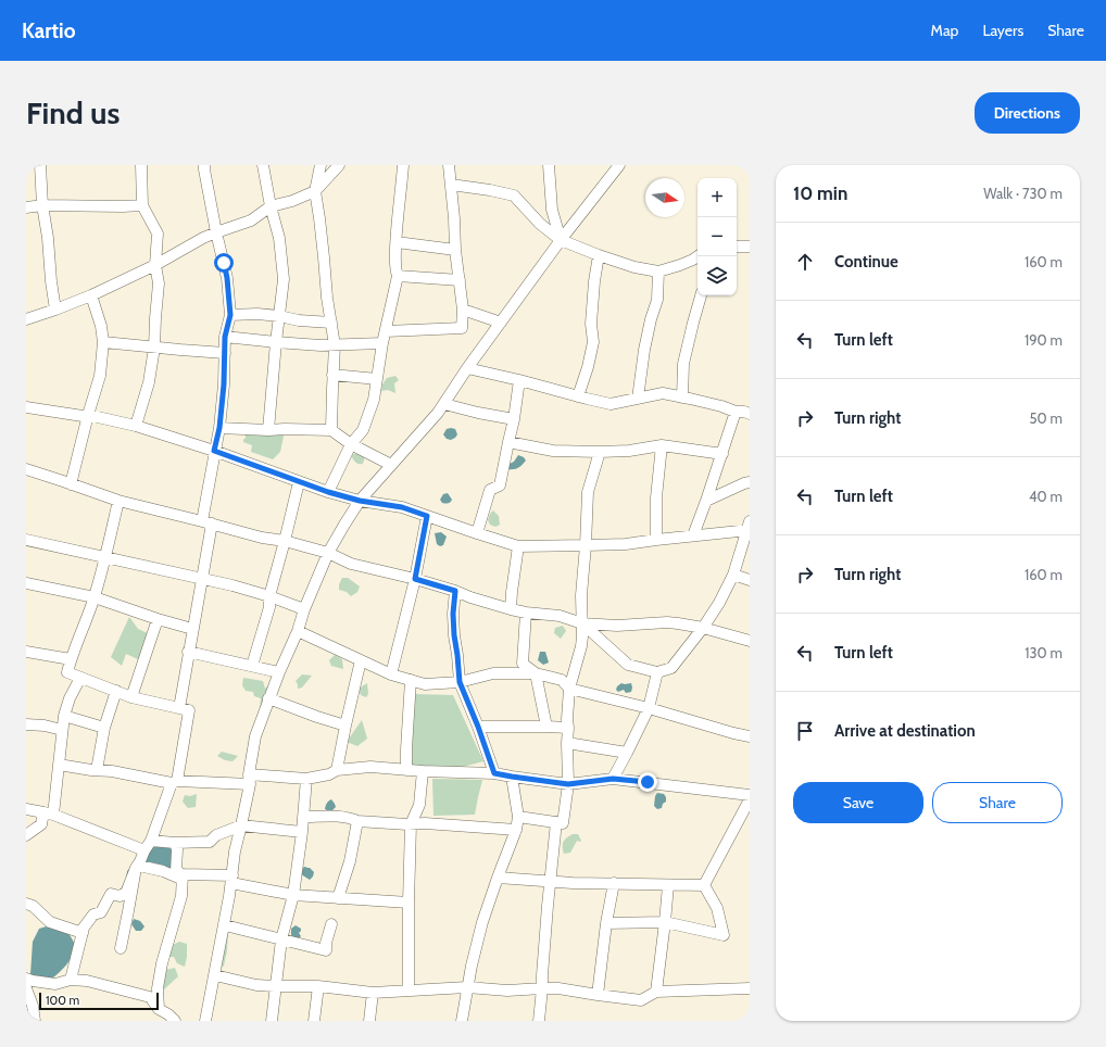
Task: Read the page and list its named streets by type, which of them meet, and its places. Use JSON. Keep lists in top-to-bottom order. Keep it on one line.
{"scale_bar":"100 m","north":"right","page":{"header":"Kartio","nav":["Map","Layers","Share"],"buttons":["Directions",["Save","Share"]],"title":"Find us","heading":["10 min","Walk · 730 m"],"map_buttons":["+","−"],"list":[["Continue","160 m"],["Turn left","190 m"],["Turn right","50 m"],["Turn left","40 m"],["Turn right","160 m"],["Turn left","130 m"],"Arrive at destination"],"scale":"100 m"}}
